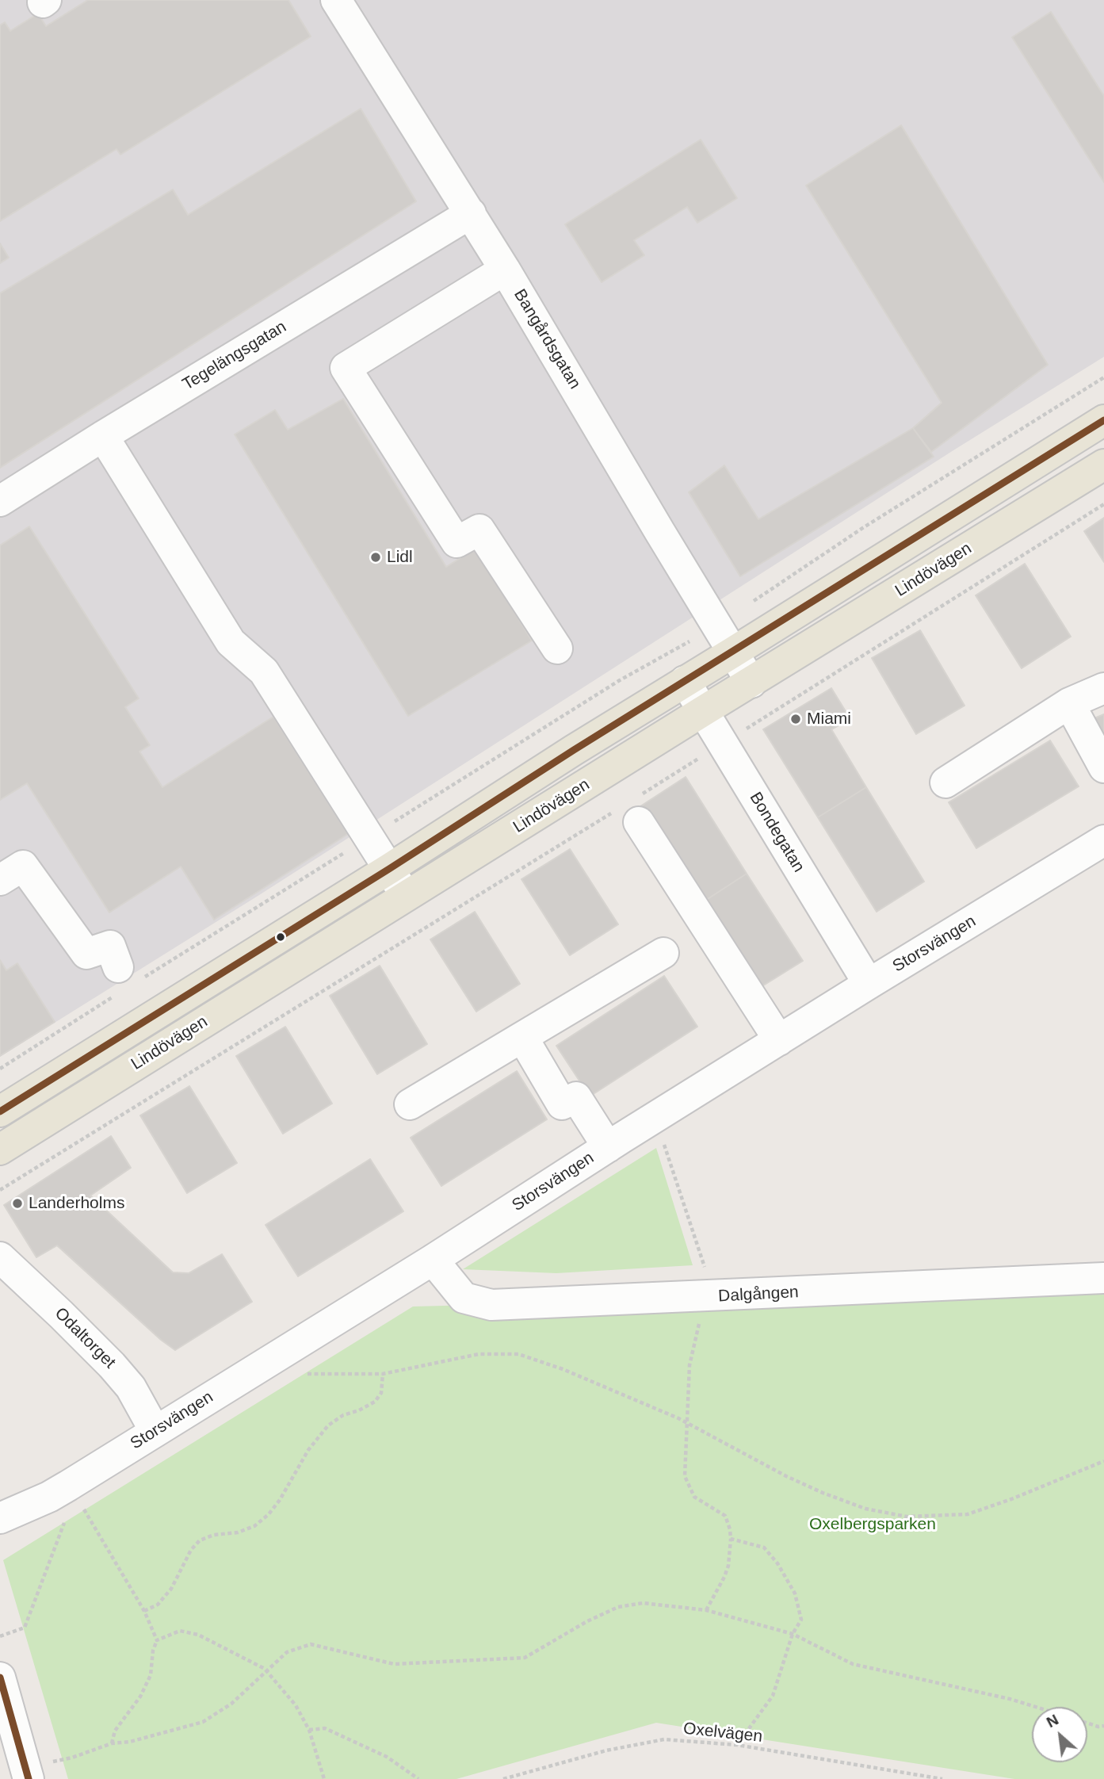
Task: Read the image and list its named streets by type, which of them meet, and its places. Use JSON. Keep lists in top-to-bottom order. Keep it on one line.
{"streets":{"main road":["Lindövägen"],"street":["Bangårdsgatan","Tegelängsgatan","Bondegatan","Storsvängen","Dalgången","Odaltorget"],"path":["Oxelvägen"]},"crossings":[["Bangårdsgatan","Tegelängsgatan"],["Bangårdsgatan","Lindövägen"],["Lindövägen","Bondegatan"],["Bondegatan","Storsvängen"],["Storsvängen","Dalgången"],["Storsvängen","Odaltorget"]],"parks":["Oxelbergsparken"],"places":["Lidl","Miami","Landerholms"],"north":"top left"}
